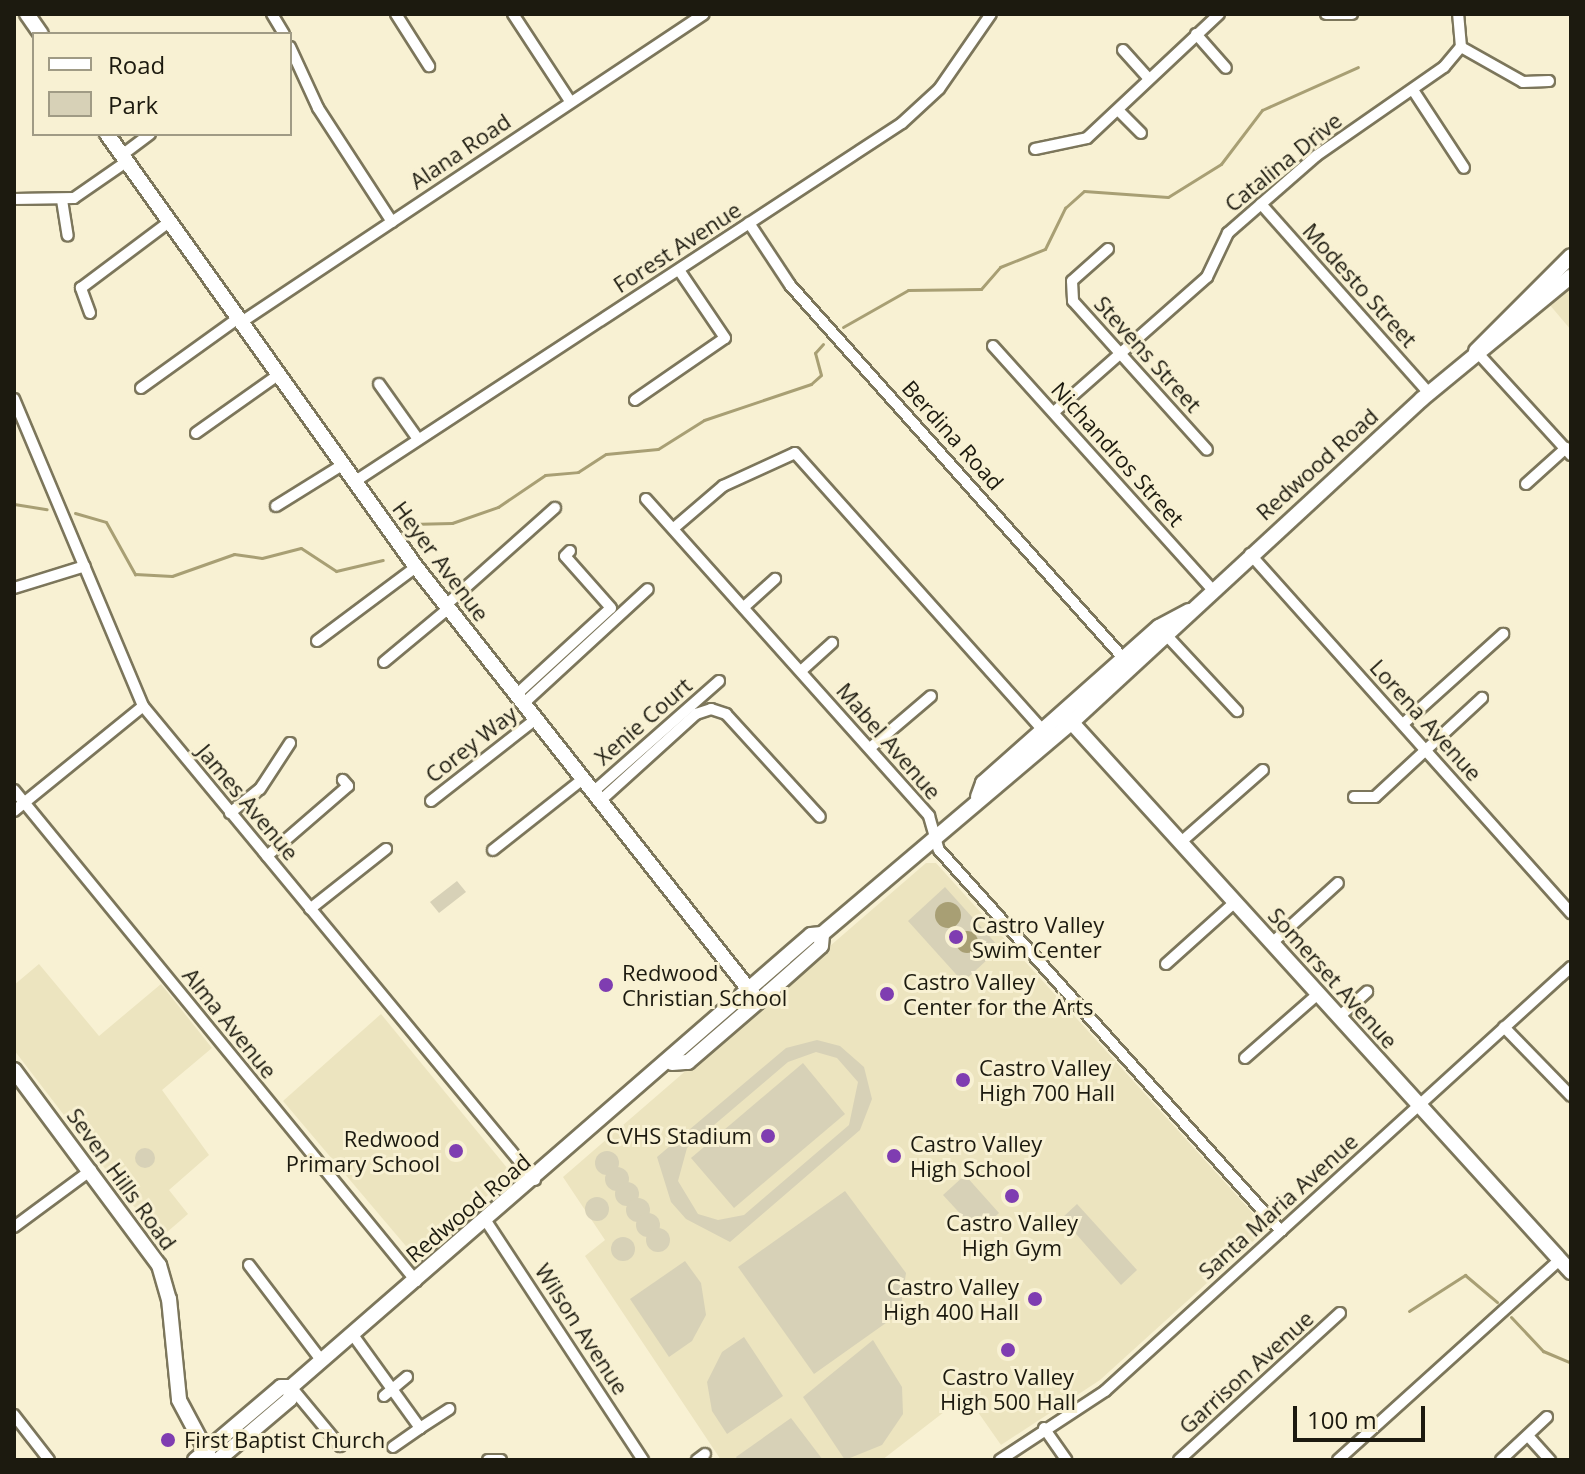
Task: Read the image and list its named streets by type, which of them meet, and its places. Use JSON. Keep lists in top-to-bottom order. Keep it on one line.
{"streets":{"street":["Alana Road","Catalina Drive","Forest Avenue","Modesto Street","Stevens Street","Berdina Road","Nichandros Street","Redwood Road","Heyer Avenue","Lorena Avenue","Xenie Court","Mabel Avenue","Corey Way","James Avenue","Somerset Avenue","Alma Avenue","Seven Hills Road","Santa Maria Avenue","Wilson Avenue","Garrison Avenue"]},"crossings":[["Alana Road","Heyer Avenue"],["Catalina Drive","Modesto Street"],["Catalina Drive","Stevens Street"],["Catalina Drive","Nichandros Street"],["Forest Avenue","Berdina Road"],["Forest Avenue","Heyer Avenue"],["Modesto Street","Redwood Road"],["Berdina Road","Redwood Road"],["Nichandros Street","Redwood Road"],["Redwood Road","Heyer Avenue"],["Redwood Road","Lorena Avenue"],["Redwood Road","Mabel Avenue"],["Redwood Road","James Avenue"],["Redwood Road","Somerset Avenue"],["Redwood Road","Alma Avenue"],["Redwood Road","Seven Hills Road"],["Redwood Road","Wilson Avenue"],["Heyer Avenue","Xenie Court"],["Heyer Avenue","Corey Way"],["Mabel Avenue","Santa Maria Avenue"],["Somerset Avenue","Santa Maria Avenue"]],"places":["Castro Valley Swim Center","Redwood Christian School","Castro Valley Center for the Arts","Castro Valley High 700 Hall","CVHS Stadium","Redwood Primary School","Castro Valley High School","Castro Valley High Gym","Castro Valley High 400 Hall","Castro Valley High 500 Hall","First Baptist Church"],"legend":["Road","Park"],"scale_bar":"100 m"}
